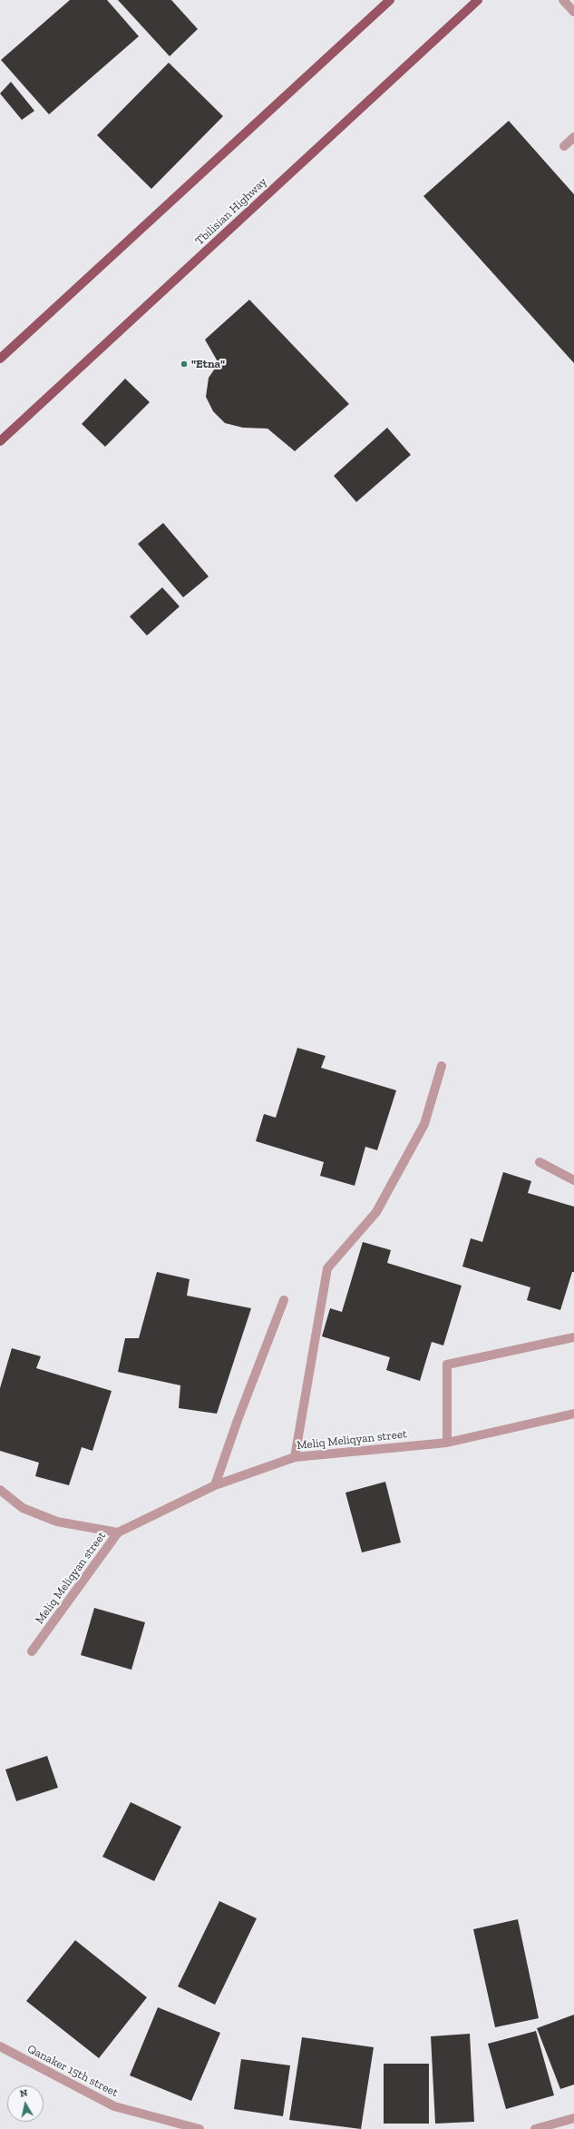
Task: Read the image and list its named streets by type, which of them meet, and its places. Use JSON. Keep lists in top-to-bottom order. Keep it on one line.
{"streets":{"main road":["Tbilisian Highway"],"street":["Meliq Meliqyan street","Qanaker 15th street"]},"places":["\"Etna\""],"north":"top"}
